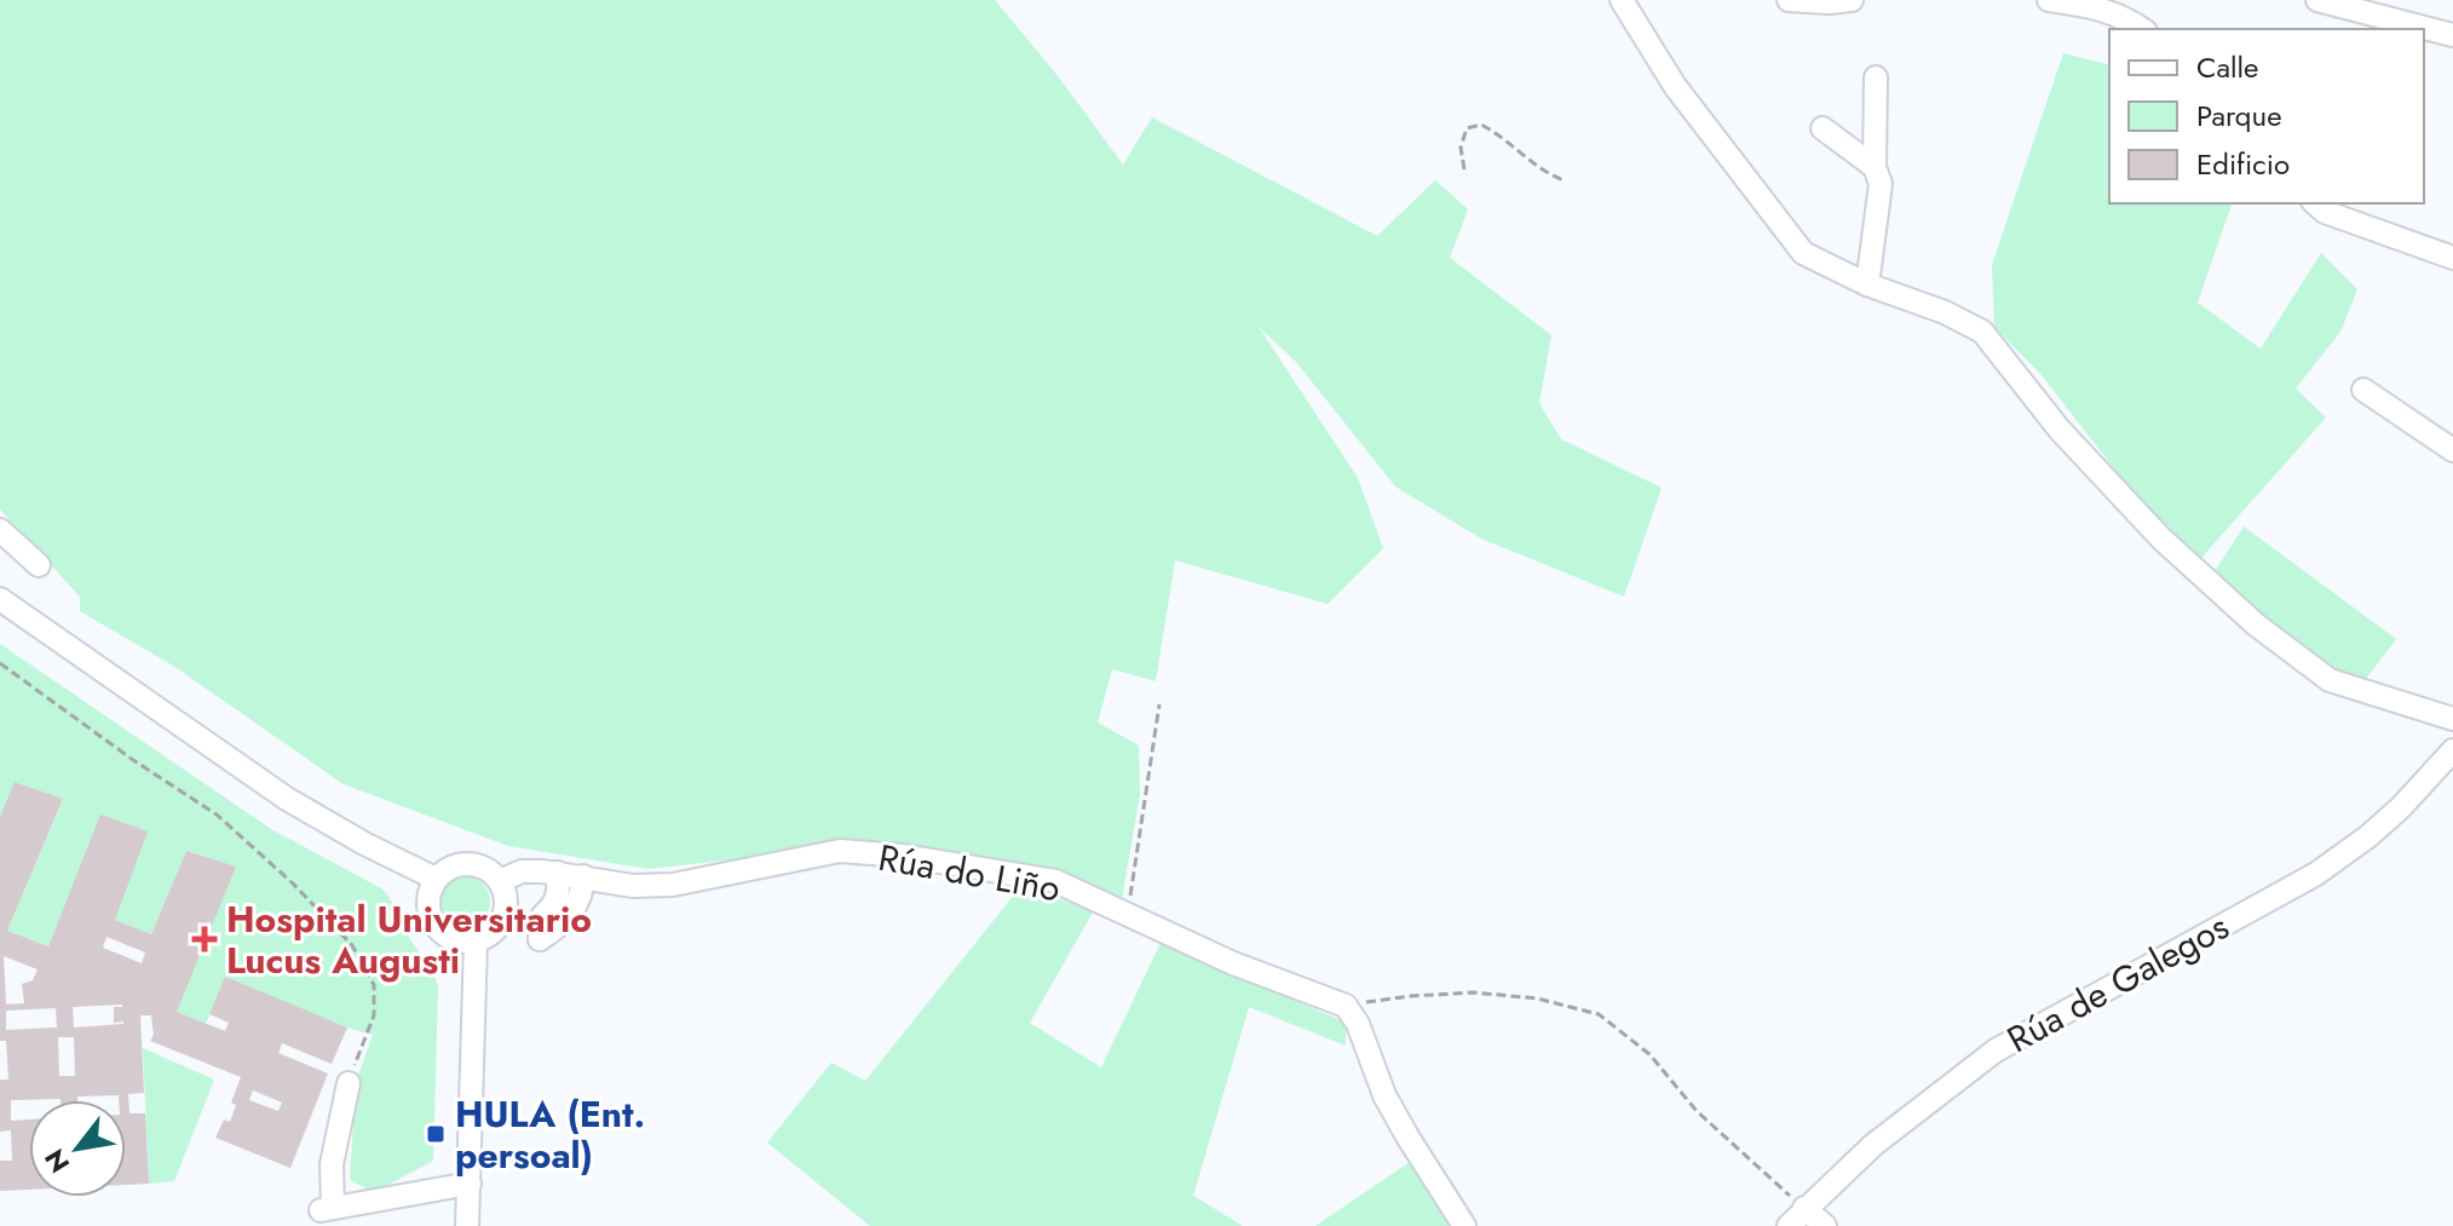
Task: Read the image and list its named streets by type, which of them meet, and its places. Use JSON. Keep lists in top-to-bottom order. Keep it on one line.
{"streets":{"street":["Rúa do Liño","Rúa de Galegos"]},"places":{"health":["Hospital Universitario Lucus Augusti"],"transit":["HULA (Ent. persoal)"]},"legend":["Calle","Parque","Edificio"],"north":"bottom left"}
